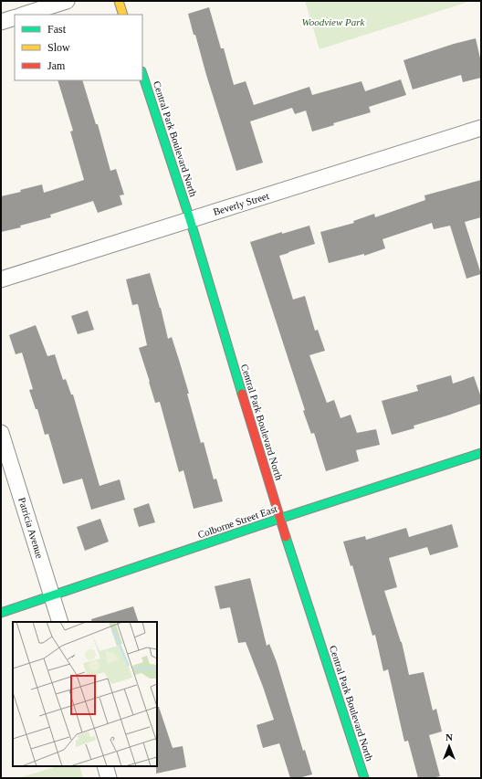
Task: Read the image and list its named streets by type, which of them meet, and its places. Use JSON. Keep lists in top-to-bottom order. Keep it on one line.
{"streets":{"street":["Central Park Boulevard North","Beverly Street","Colborne Street East","Patricia Avenue"]},"crossings":[["Central Park Boulevard North","Beverly Street"],["Central Park Boulevard North","Colborne Street East"],["Colborne Street East","Patricia Avenue"]],"parks":["Woodview Park"],"legend":["Fast","Slow","Jam"],"north":"top"}
